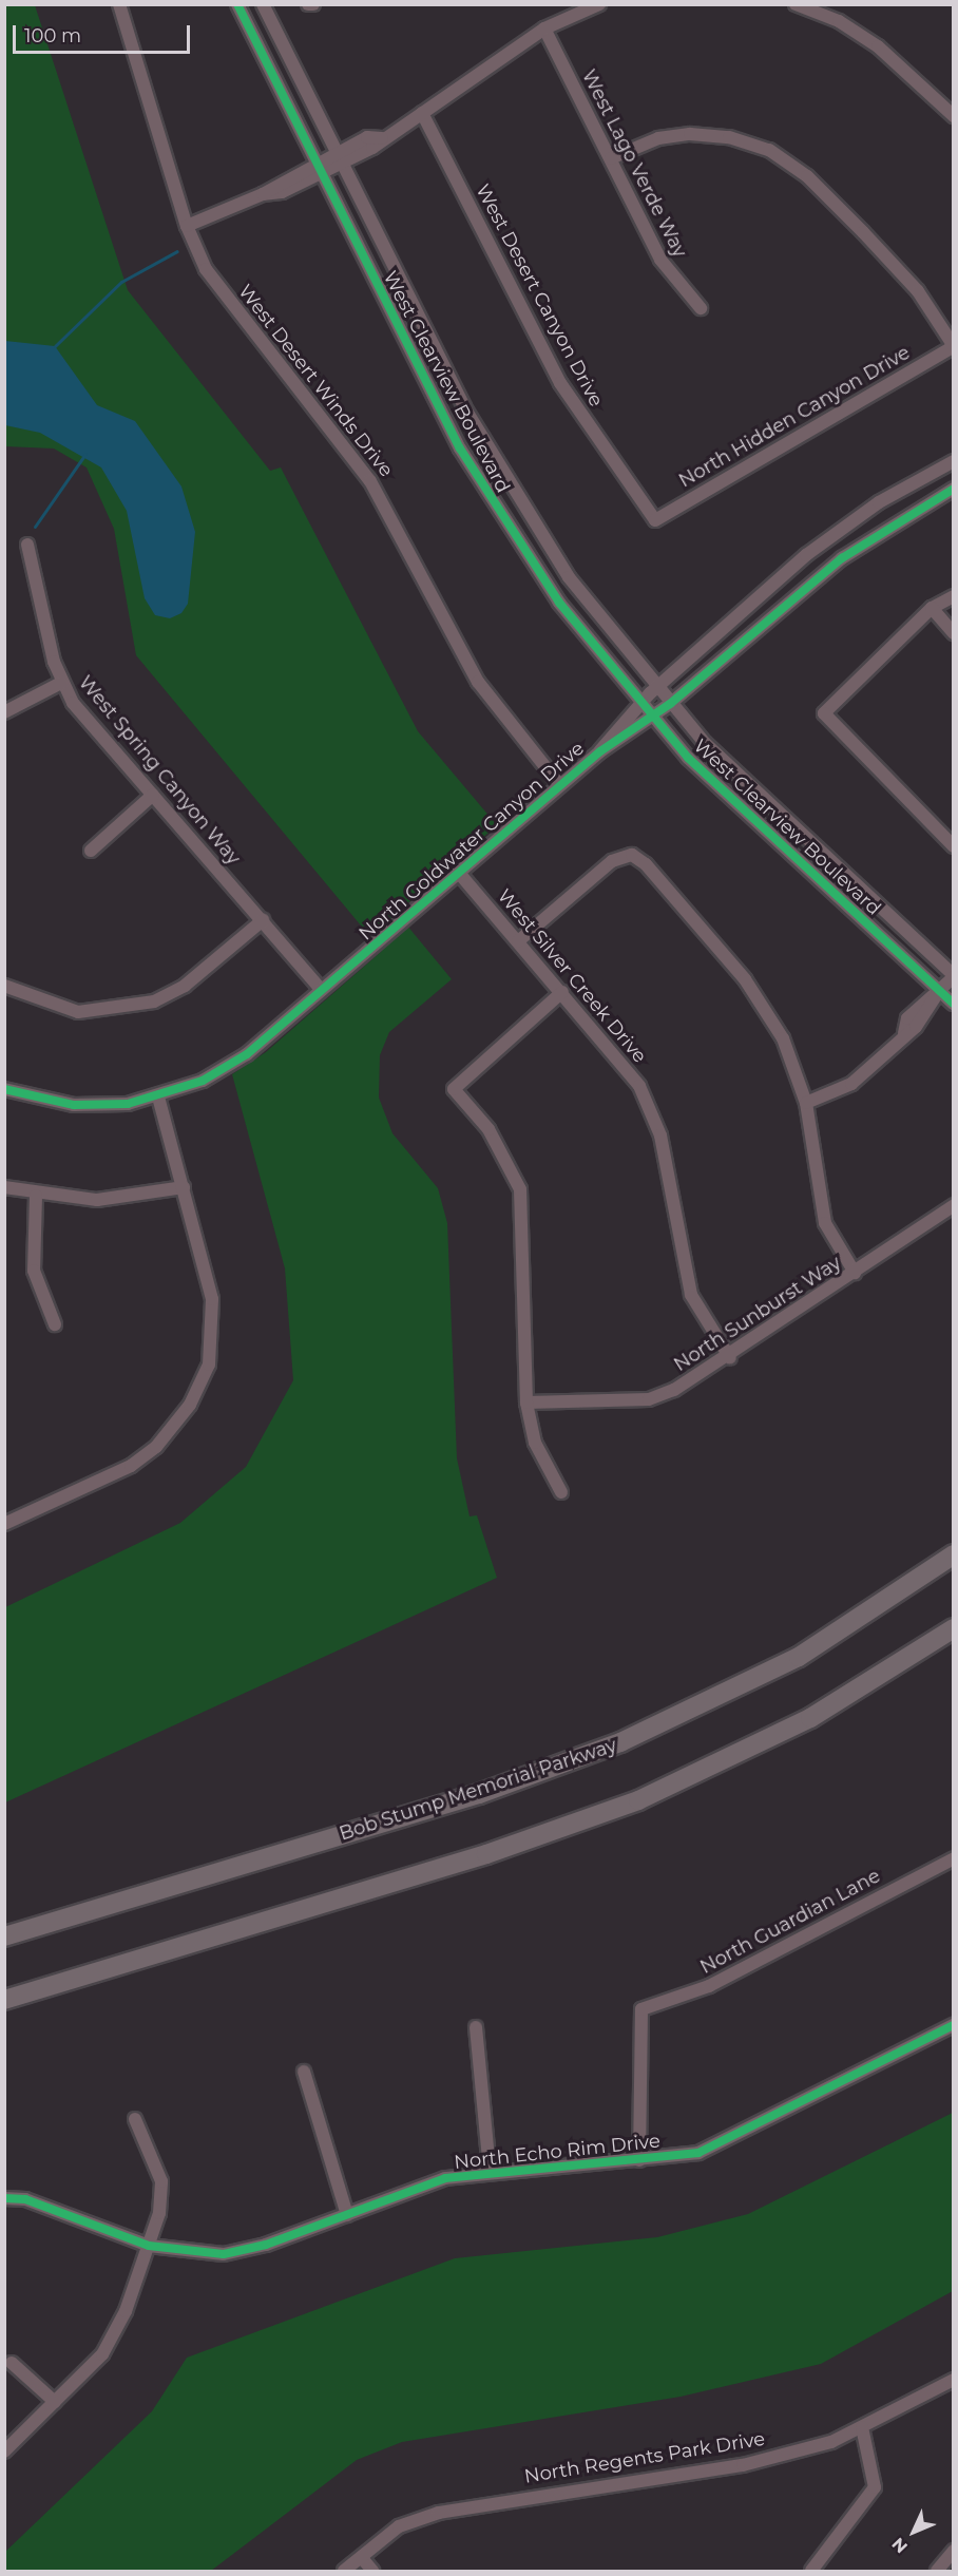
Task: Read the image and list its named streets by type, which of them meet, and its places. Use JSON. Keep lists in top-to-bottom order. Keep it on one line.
{"streets":{"highway":["Bob Stump Memorial Parkway"],"street":["West Lago Verde Way","West Desert Canyon Drive","West Desert Winds Drive","West Clearview Boulevard","North Hidden Canyon Drive","West Spring Canyon Way","North Goldwater Canyon Drive","West Silver Creek Drive","North Sunburst Way","North Guardian Lane","North Echo Rim Drive","North Regents Park Drive"]},"crossings":[["West Desert Canyon Drive","North Hidden Canyon Drive"],["West Desert Winds Drive","North Goldwater Canyon Drive"],["West Clearview Boulevard","North Goldwater Canyon Drive"],["West Spring Canyon Way","North Goldwater Canyon Drive"],["North Goldwater Canyon Drive","West Silver Creek Drive"],["West Silver Creek Drive","North Sunburst Way"],["North Guardian Lane","North Echo Rim Drive"]],"scale_bar":"100 m","north":"bottom left"}
